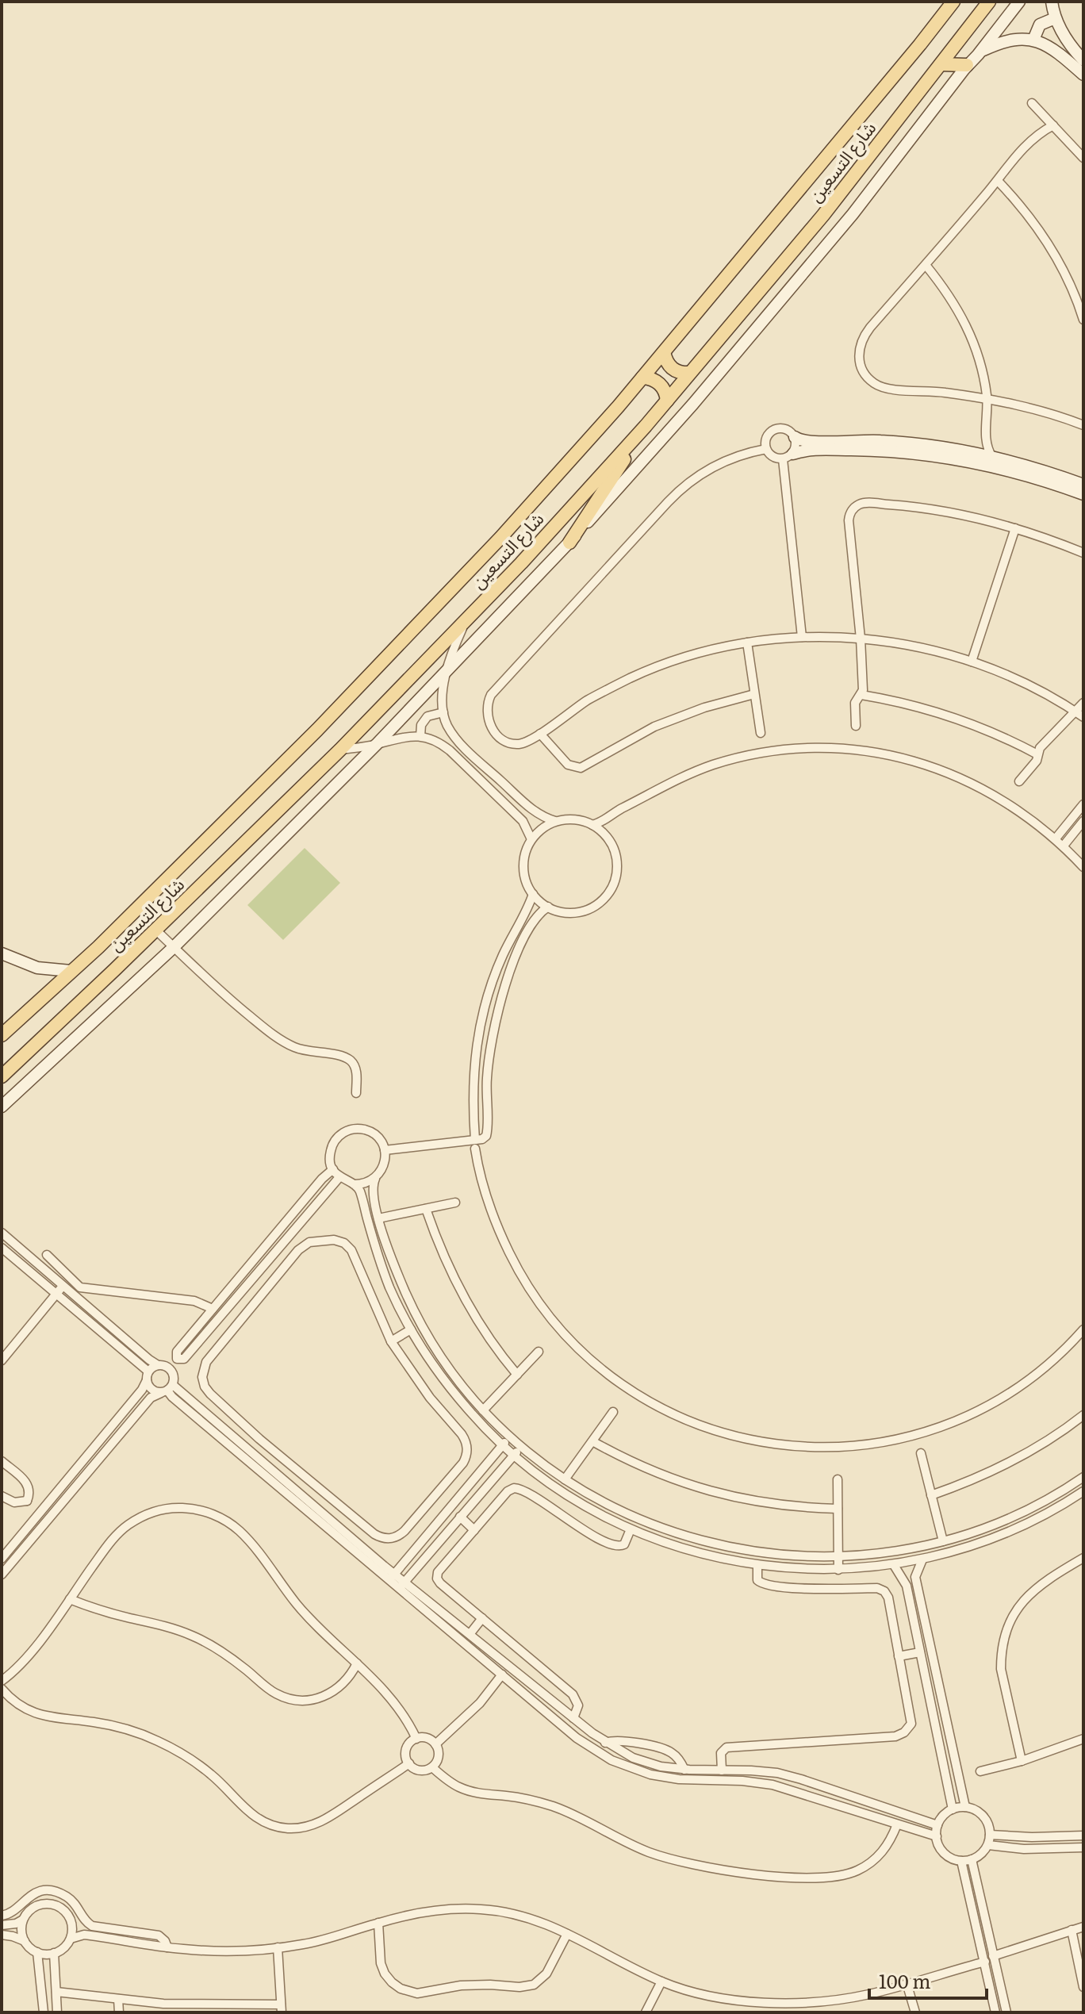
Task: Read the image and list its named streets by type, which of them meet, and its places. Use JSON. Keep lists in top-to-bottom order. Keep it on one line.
{"streets":{"main road":["شارع التسعين"]},"scale_bar":"100 m"}
